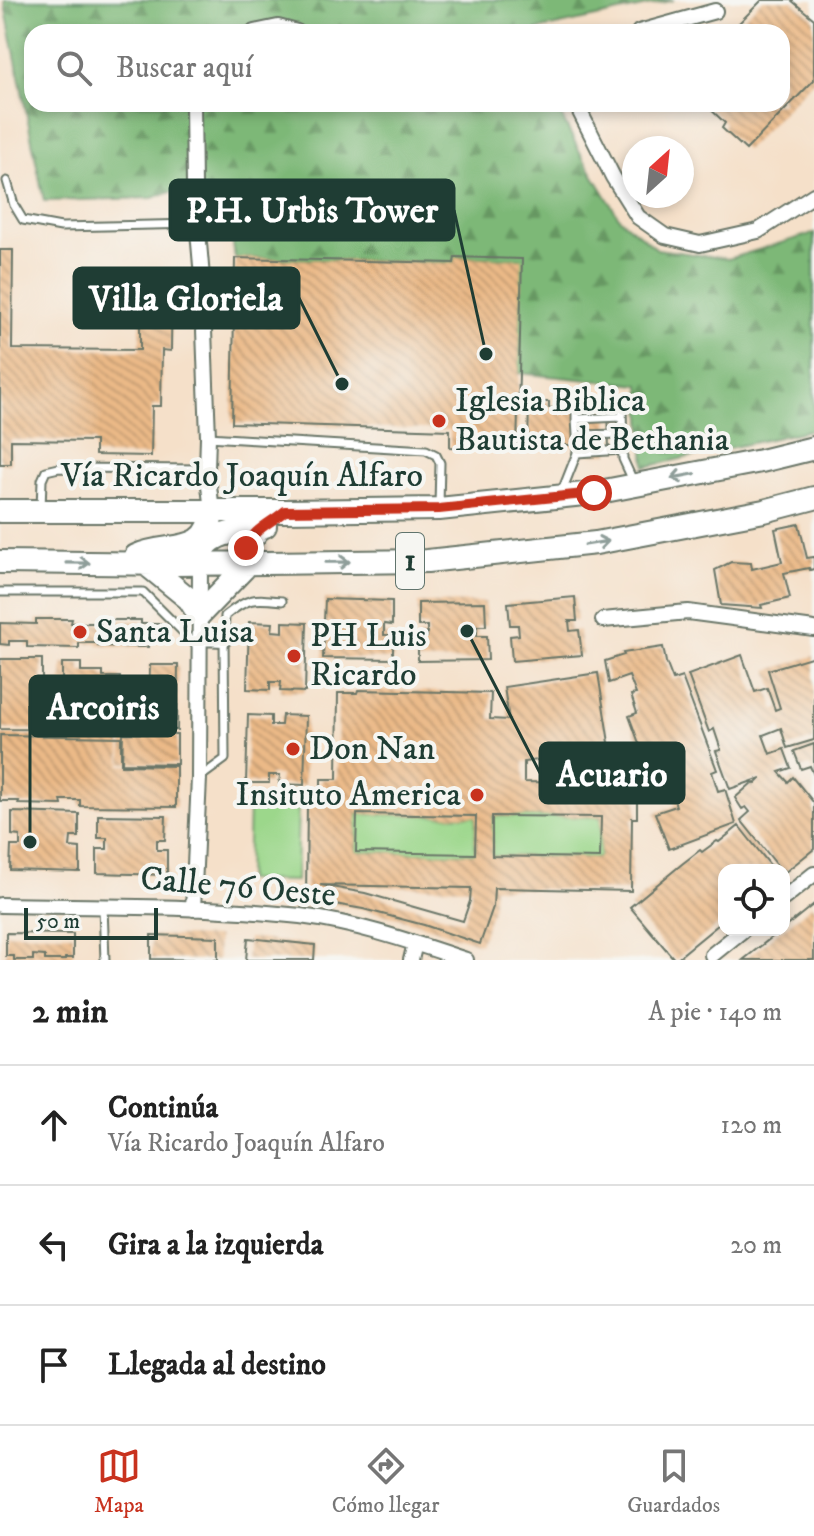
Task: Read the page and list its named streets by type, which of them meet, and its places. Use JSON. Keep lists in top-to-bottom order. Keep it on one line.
{"streets":{"main road":["Vía Ricardo Joaquín Alfaro","1"],"street":["Calle 76 Oeste"]},"places":["P.H. Urbis Tower","Villa Gloriela","Iglesia Biblica Bautista de Bethania","Acuario","Santa Luisa","PH Luis Ricardo","Don Nan","Insituto America","Arcoiris"],"scale_bar":"50 m","north":"top right","page":{"search":"Buscar aquí","scale":"50 m","heading":["2 min","A pie · 140 m"],"list":[["Continúa","Vía Ricardo Joaquín Alfaro","120 m"],["Gira a la izquierda","20 m"],"Llegada al destino"],"nav":["Mapa","Cómo llegar","Guardados"]}}
